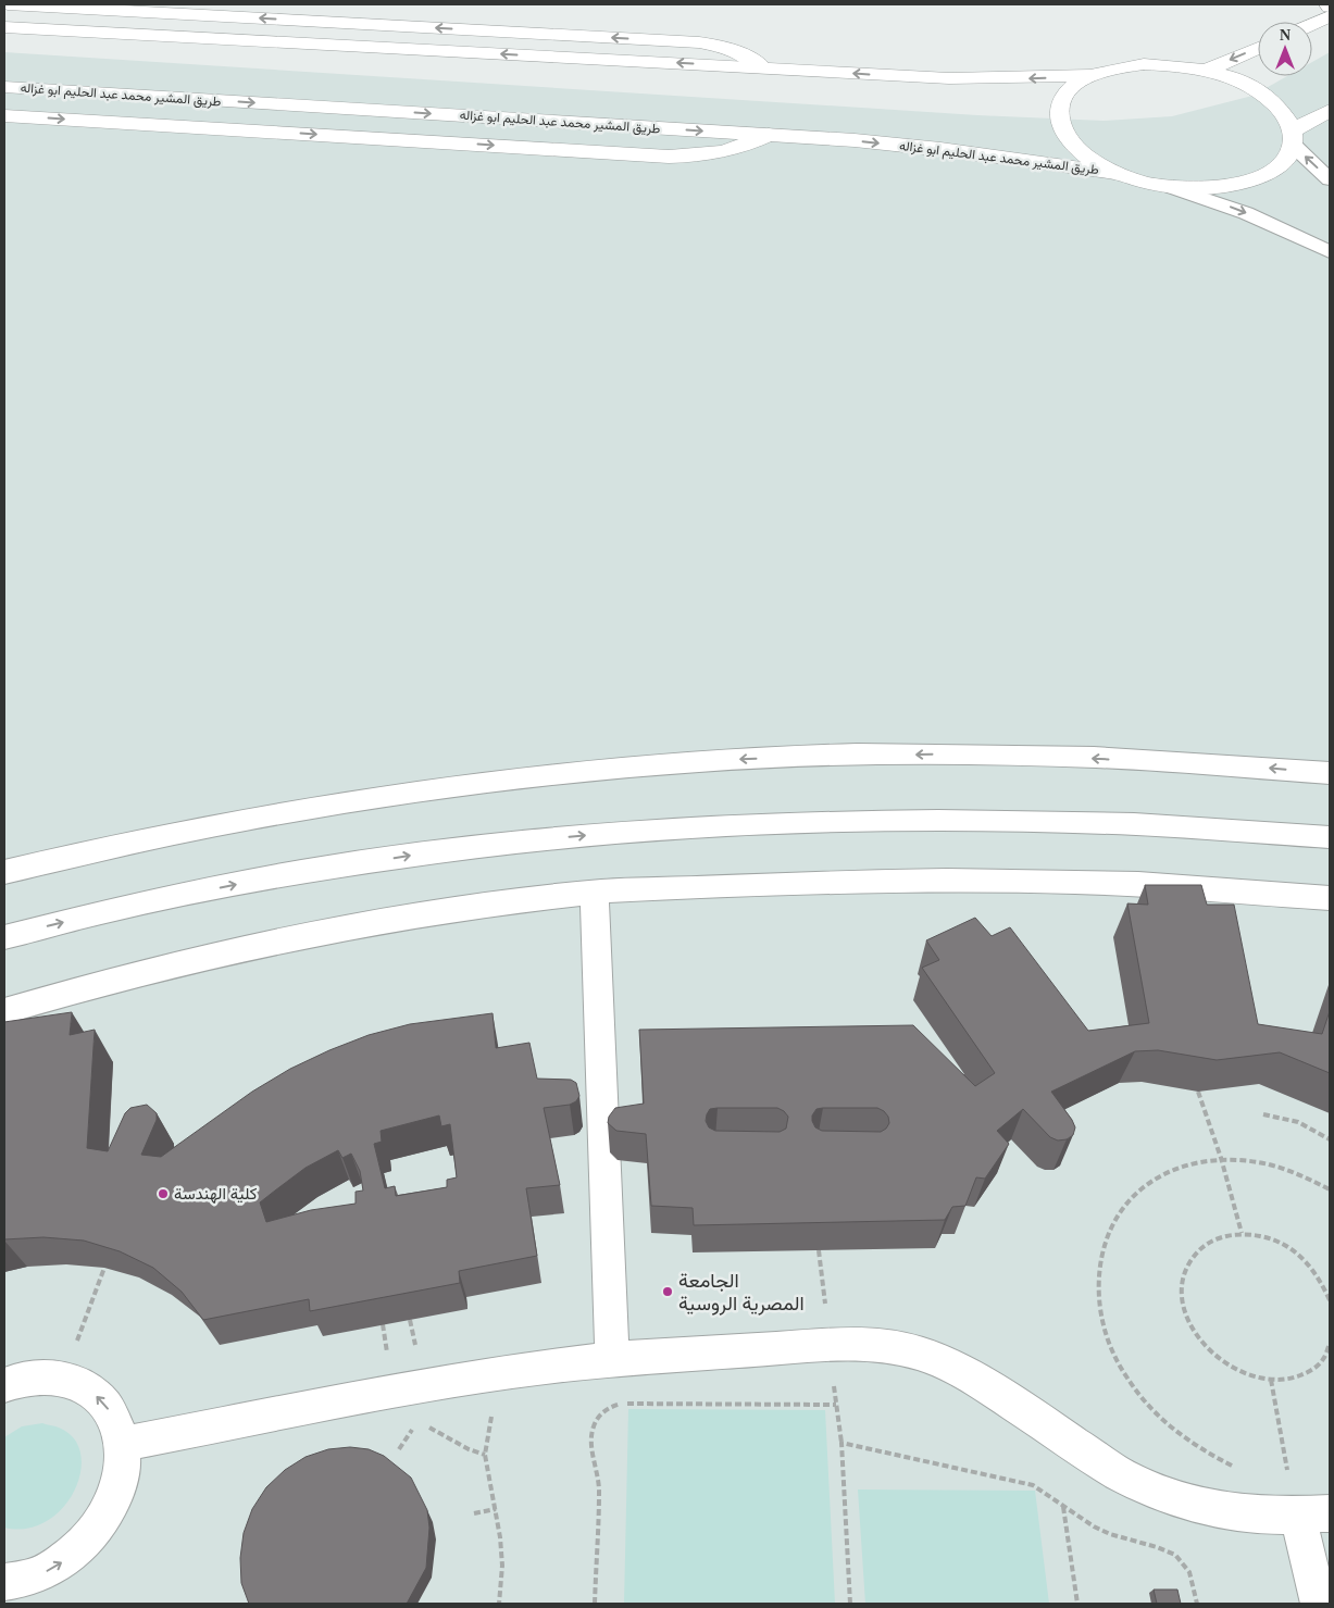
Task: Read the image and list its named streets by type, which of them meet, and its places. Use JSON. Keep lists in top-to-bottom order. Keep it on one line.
{"streets":{"street":["طريق المشير محمد عبد الحليم ابو غزاله"]},"places":["كلية الهندسة","الجامعة المصرية الروسية"],"north":"top"}
